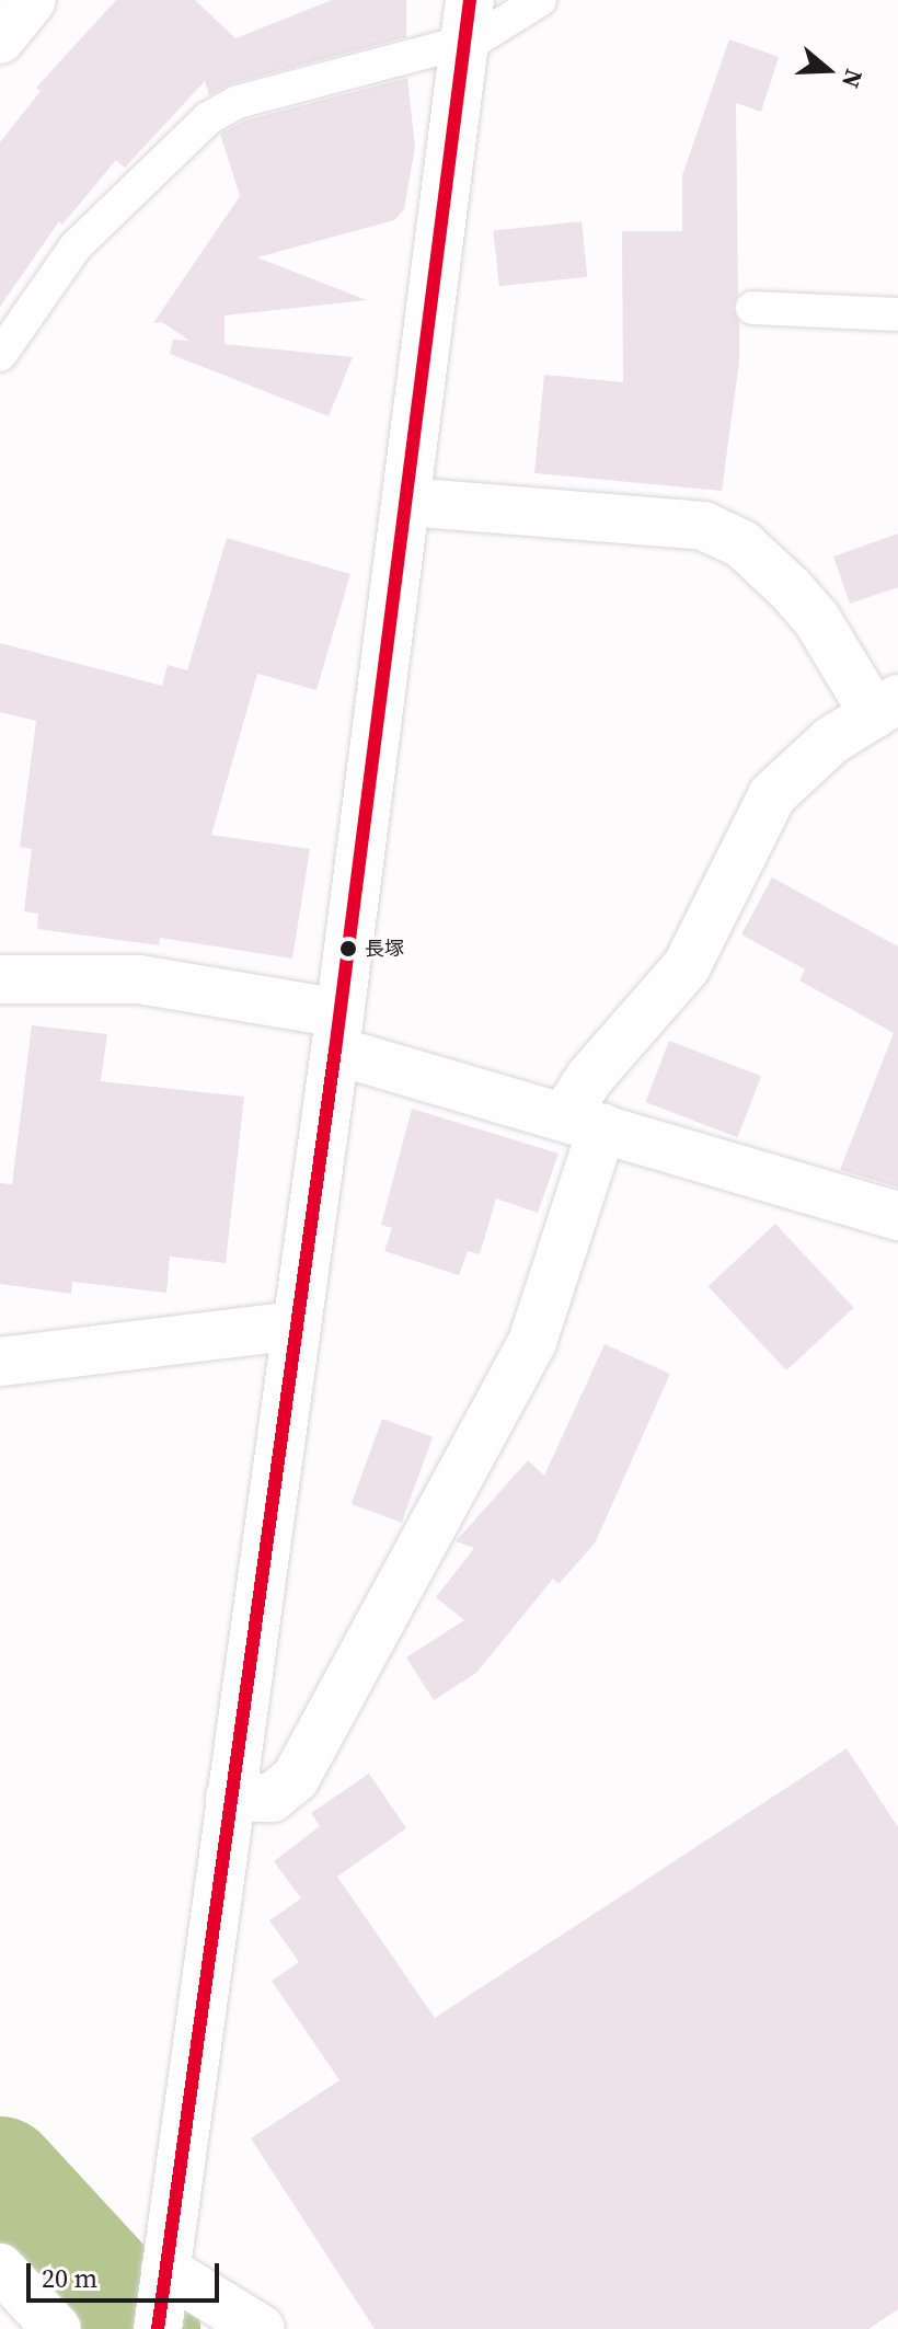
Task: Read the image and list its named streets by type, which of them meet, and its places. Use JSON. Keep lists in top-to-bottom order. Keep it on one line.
{"places":["長塚"],"scale_bar":"20 m","north":"right"}
